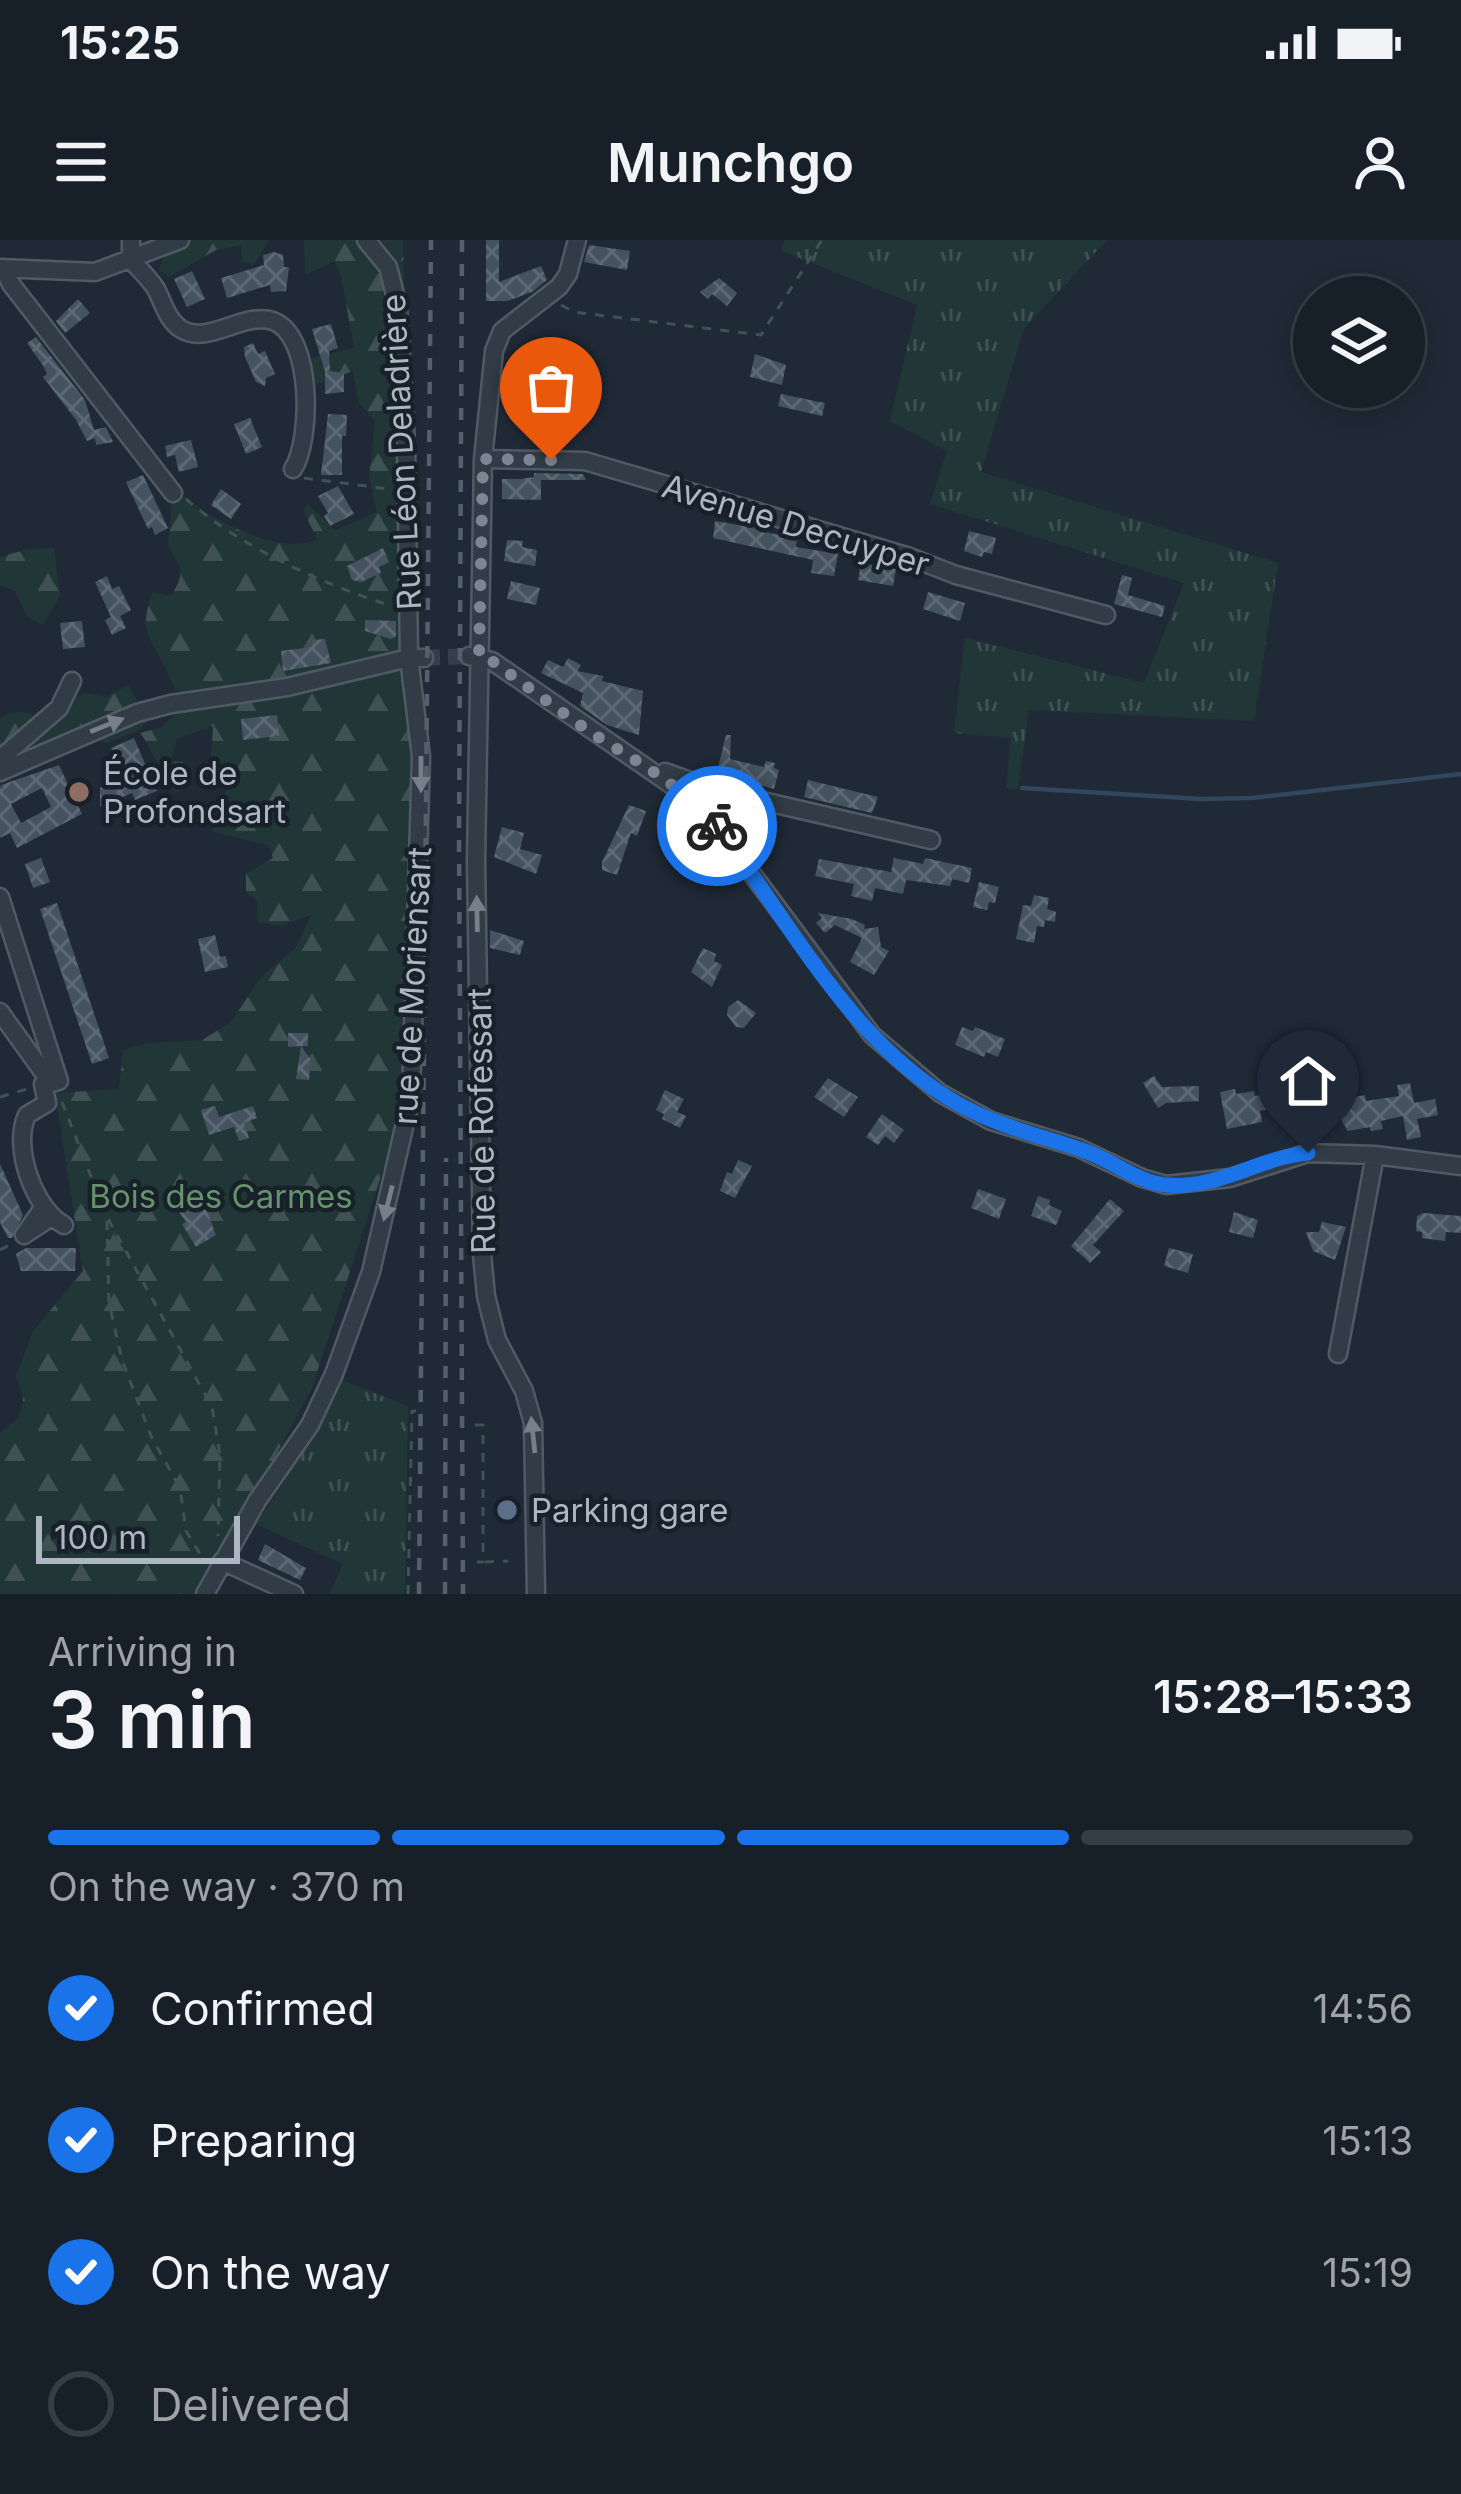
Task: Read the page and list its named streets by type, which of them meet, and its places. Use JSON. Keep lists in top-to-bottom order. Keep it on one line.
{"streets":{"street":["Rue Léon Deladrière","Avenue Decuyper","rue de Moriensart","Rue de Rofessart"]},"crossings":[["Rue Léon Deladrière","rue de Moriensart"],["Avenue Decuyper","Rue de Rofessart"]],"one_way":["rue de Moriensart","Rue de Rofessart"],"parks":["Bois des Carmes"],"places":["École de Profondsart","Parking gare"],"scale_bar":"100 m","page":{"status":"15:25","header":"Munchgo","scale":"100 m","heading":["3 min","Arriving in","15:28–15:33"],"bar":"On the way · 370 m","list":[["Confirmed","14:56"],["Preparing","15:13"],["On the way","15:19"],"Delivered"]}}
